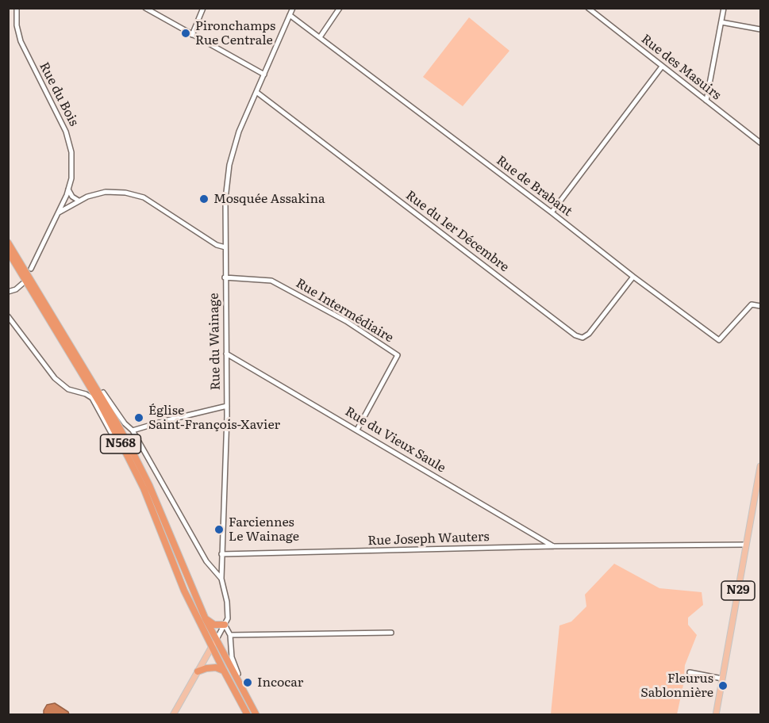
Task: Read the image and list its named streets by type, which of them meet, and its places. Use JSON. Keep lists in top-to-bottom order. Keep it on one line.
{"streets":{"highway":["N568"],"main road":["N29"],"street":["Rue des Masuirs","Rue du Bois","Rue de Brabant","Rue du 1er Décembre","Rue Intermédiaire","Rue du Wainage","Rue du Vieux Saule","Rue Joseph Wauters"]},"crossings":[["Rue de Brabant","Rue du 1er Décembre"],["Rue de Brabant","Rue du Wainage"],["Rue du 1er Décembre","Rue du Wainage"],["Rue Intermédiaire","Rue du Wainage"],["Rue Intermédiaire","Rue du Vieux Saule"],["Rue du Wainage","Rue du Vieux Saule"],["Rue du Wainage","N568"],["Rue du Wainage","Rue Joseph Wauters"],["Rue du Vieux Saule","Rue Joseph Wauters"],["Rue Joseph Wauters","N29"]],"places":["Pironchamps Rue Centrale","Mosquée Assakina","Église Saint-François-Xavier","Farciennes Le Wainage","Incocar","Fleurus Sablonnière"]}
